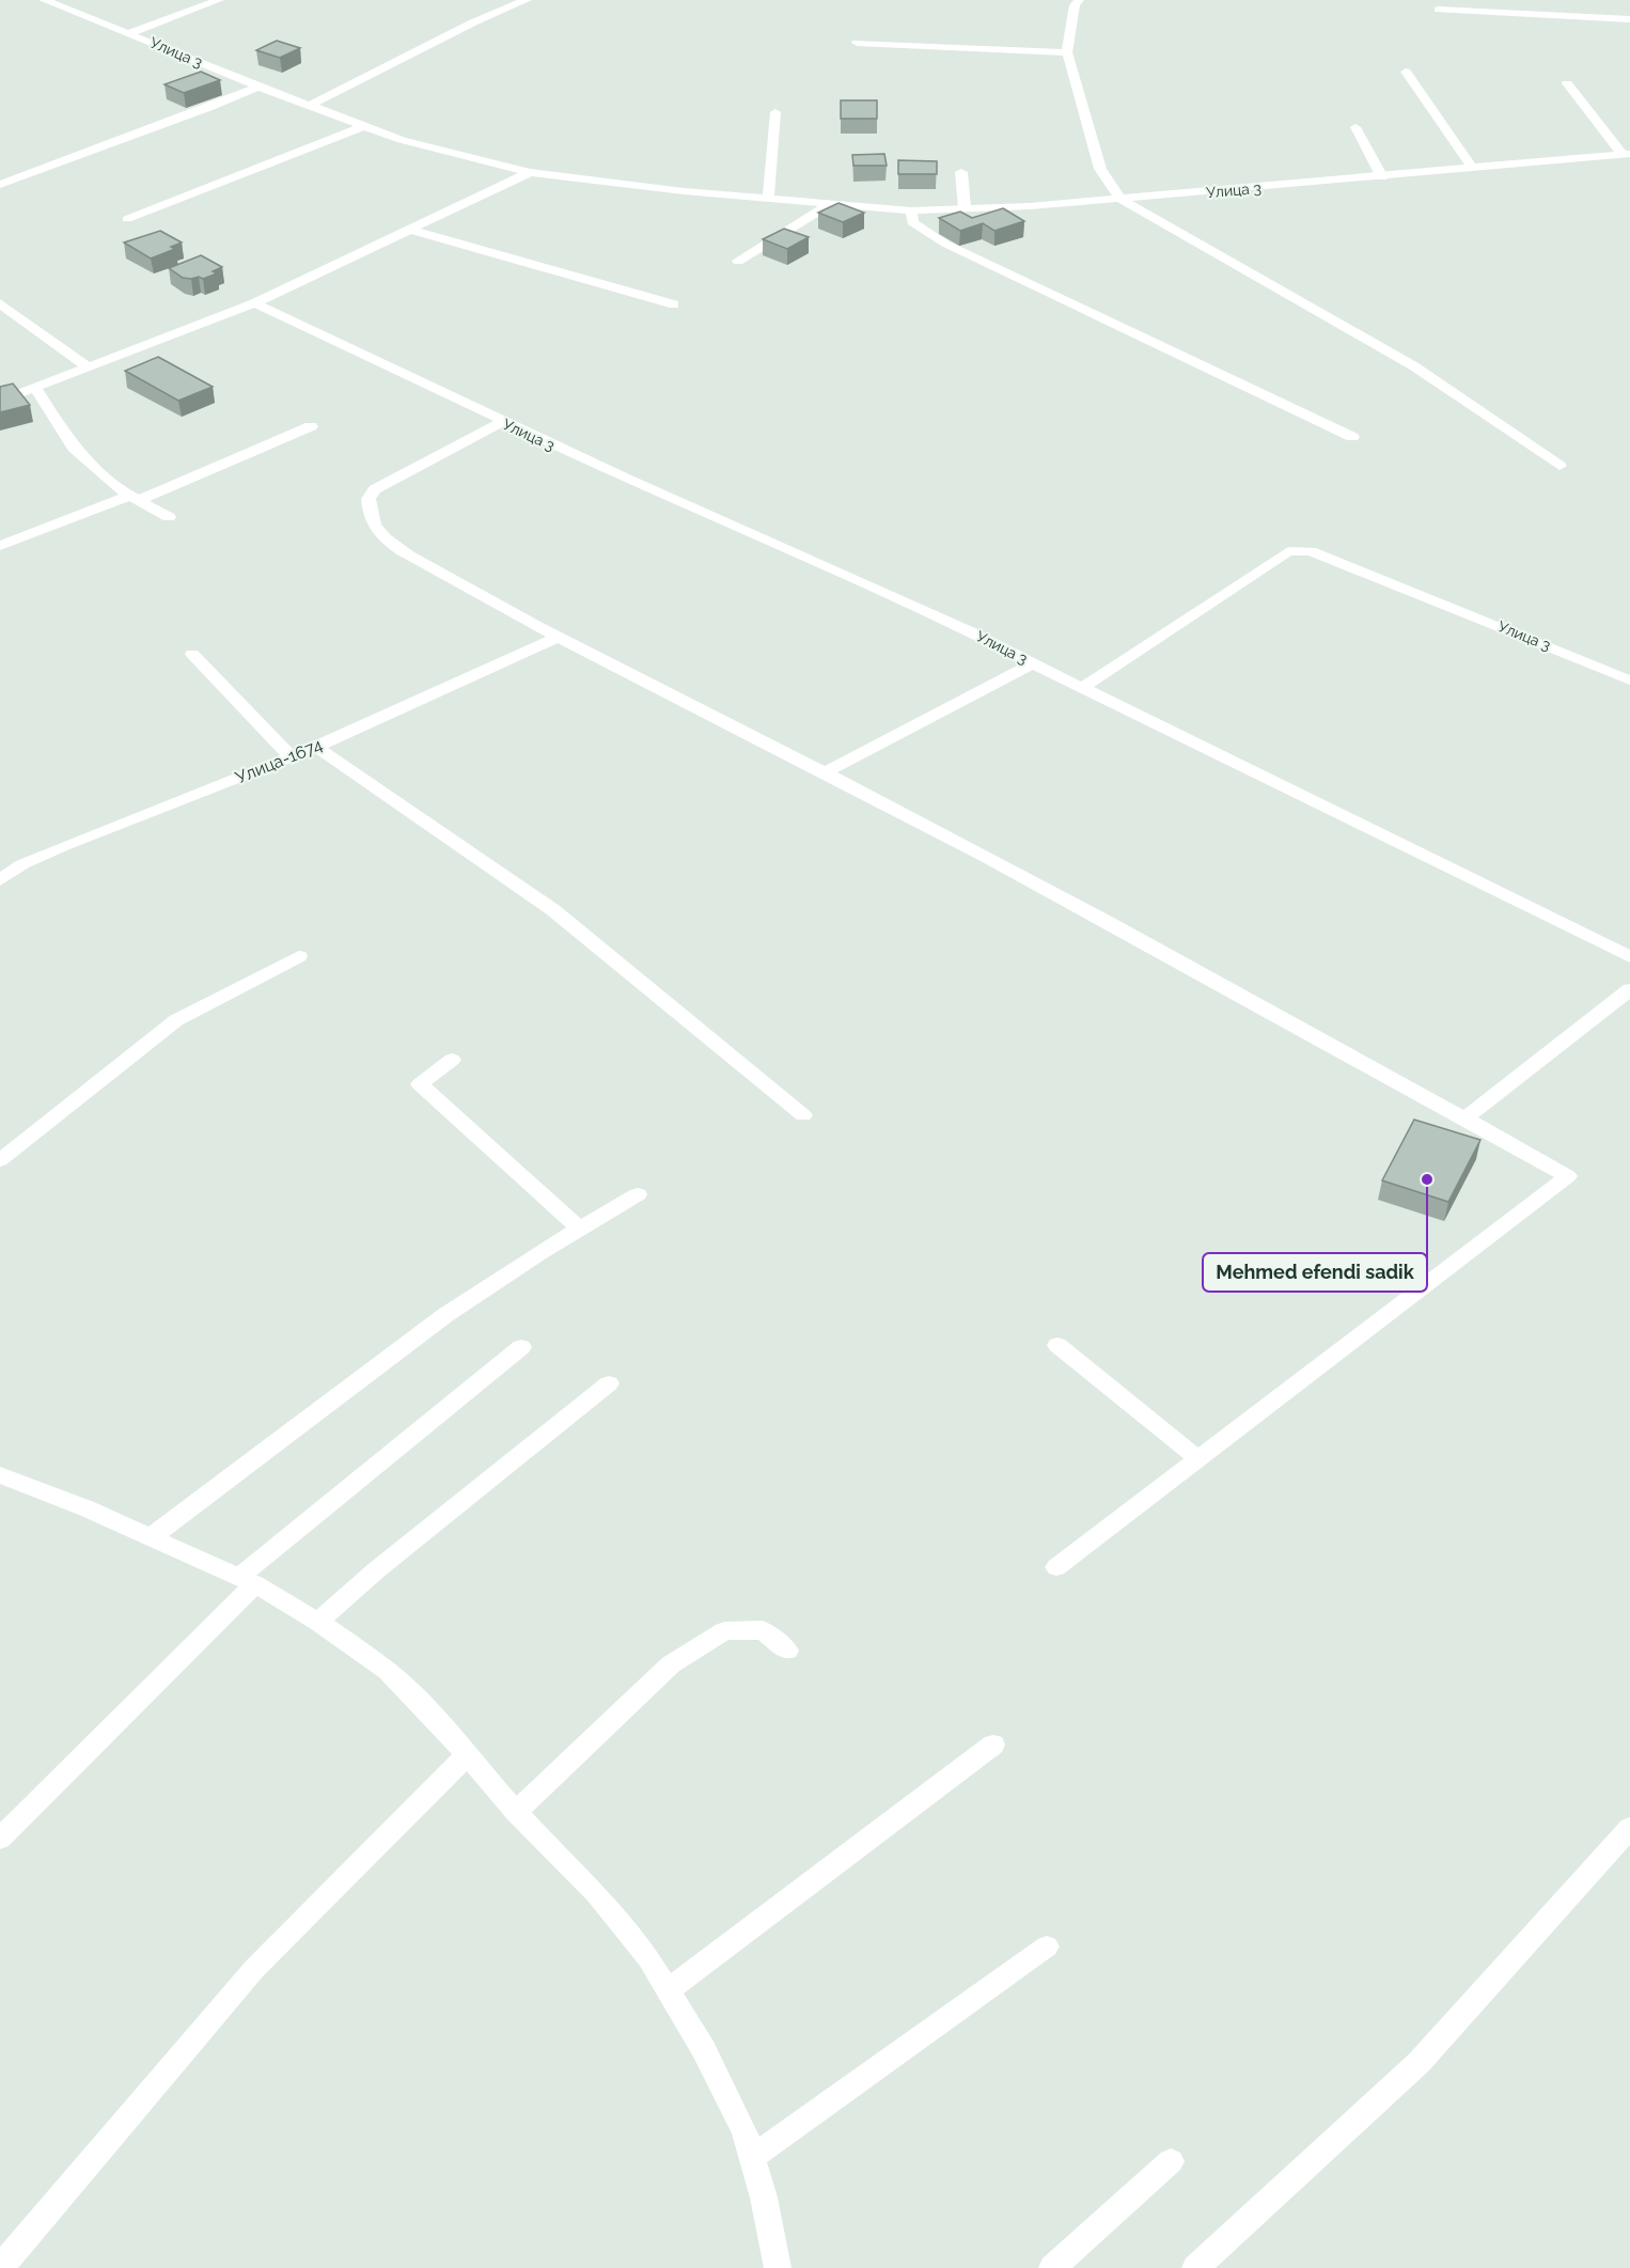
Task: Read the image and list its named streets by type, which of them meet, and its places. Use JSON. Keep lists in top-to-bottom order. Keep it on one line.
{"streets":{"street":["Улица 3","Улица-1674"]},"places":["Mehmed efendi sadik"]}
